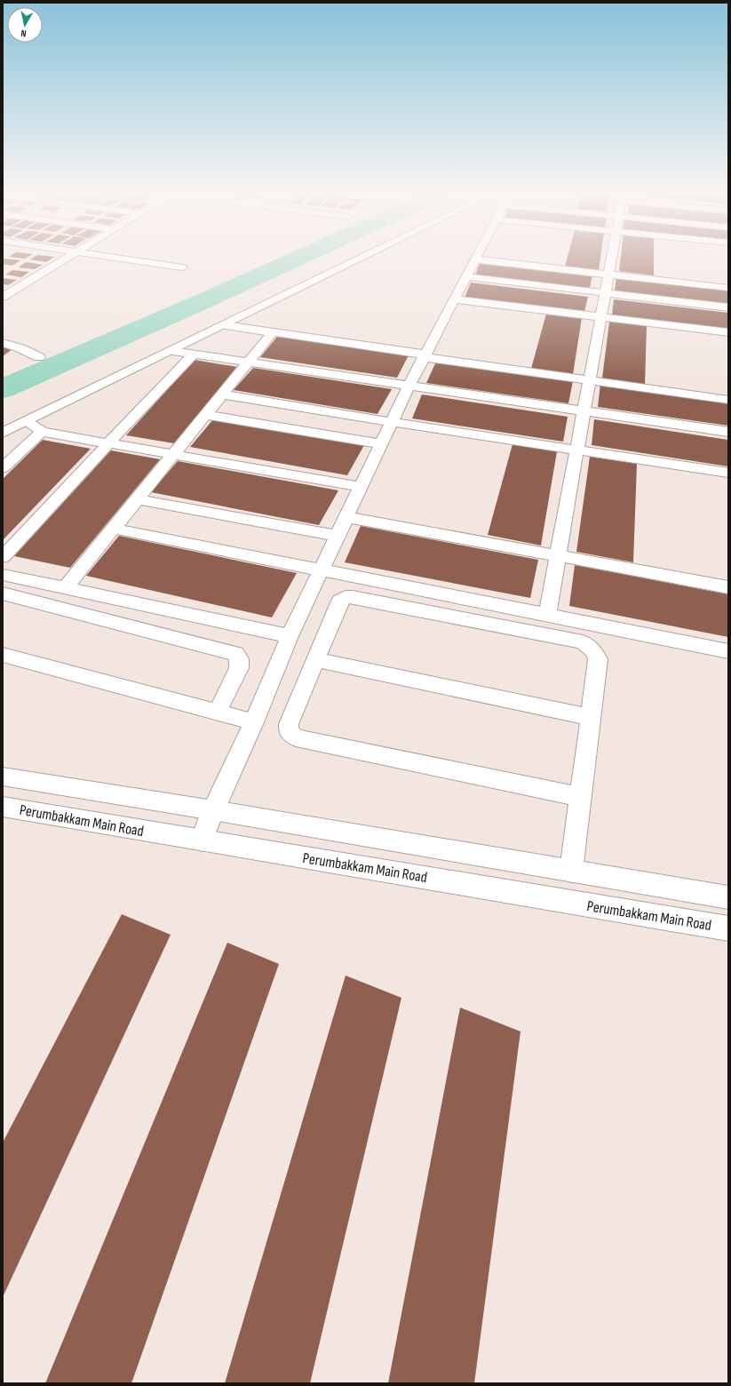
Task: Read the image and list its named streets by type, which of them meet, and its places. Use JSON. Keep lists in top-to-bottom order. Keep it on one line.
{"streets":{"street":["Perumbakkam Main Road"]},"north":"bottom"}
